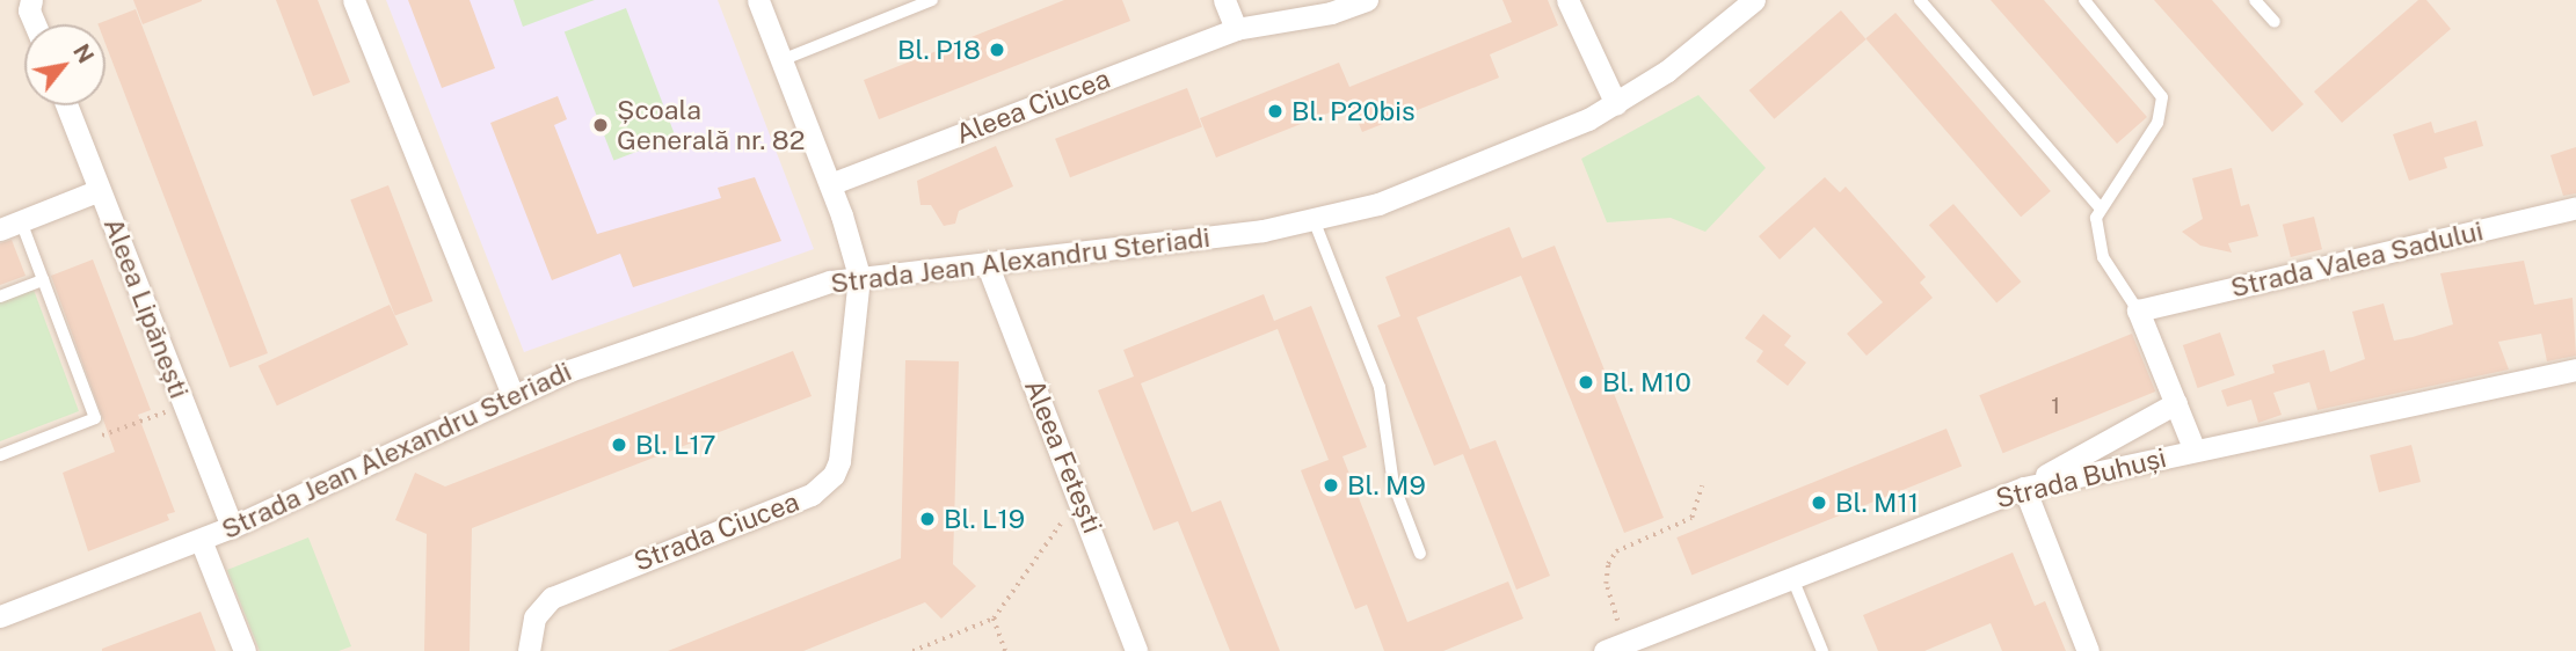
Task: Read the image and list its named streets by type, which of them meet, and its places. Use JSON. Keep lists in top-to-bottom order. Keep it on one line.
{"streets":{"street":["Aleea Ciucea","Strada Valea Sadului","Strada Jean Alexandru Steriadi","Aleea Lipănești","Aleea Fetești","Strada Buhuși","Strada Ciucea"]},"crossings":[["Aleea Ciucea","Strada Ciucea"],["Strada Jean Alexandru Steriadi","Aleea Lipănești"],["Strada Jean Alexandru Steriadi","Aleea Fetești"],["Strada Jean Alexandru Steriadi","Strada Ciucea"]],"places":["Bl. P18","Bl. P20bis","Școala Generală nr. 82","Bl. M10","Bl. L17","Bl. M9","Bl. M11","Bl. L19"],"house_numbers":["1"],"north":"top right"}
